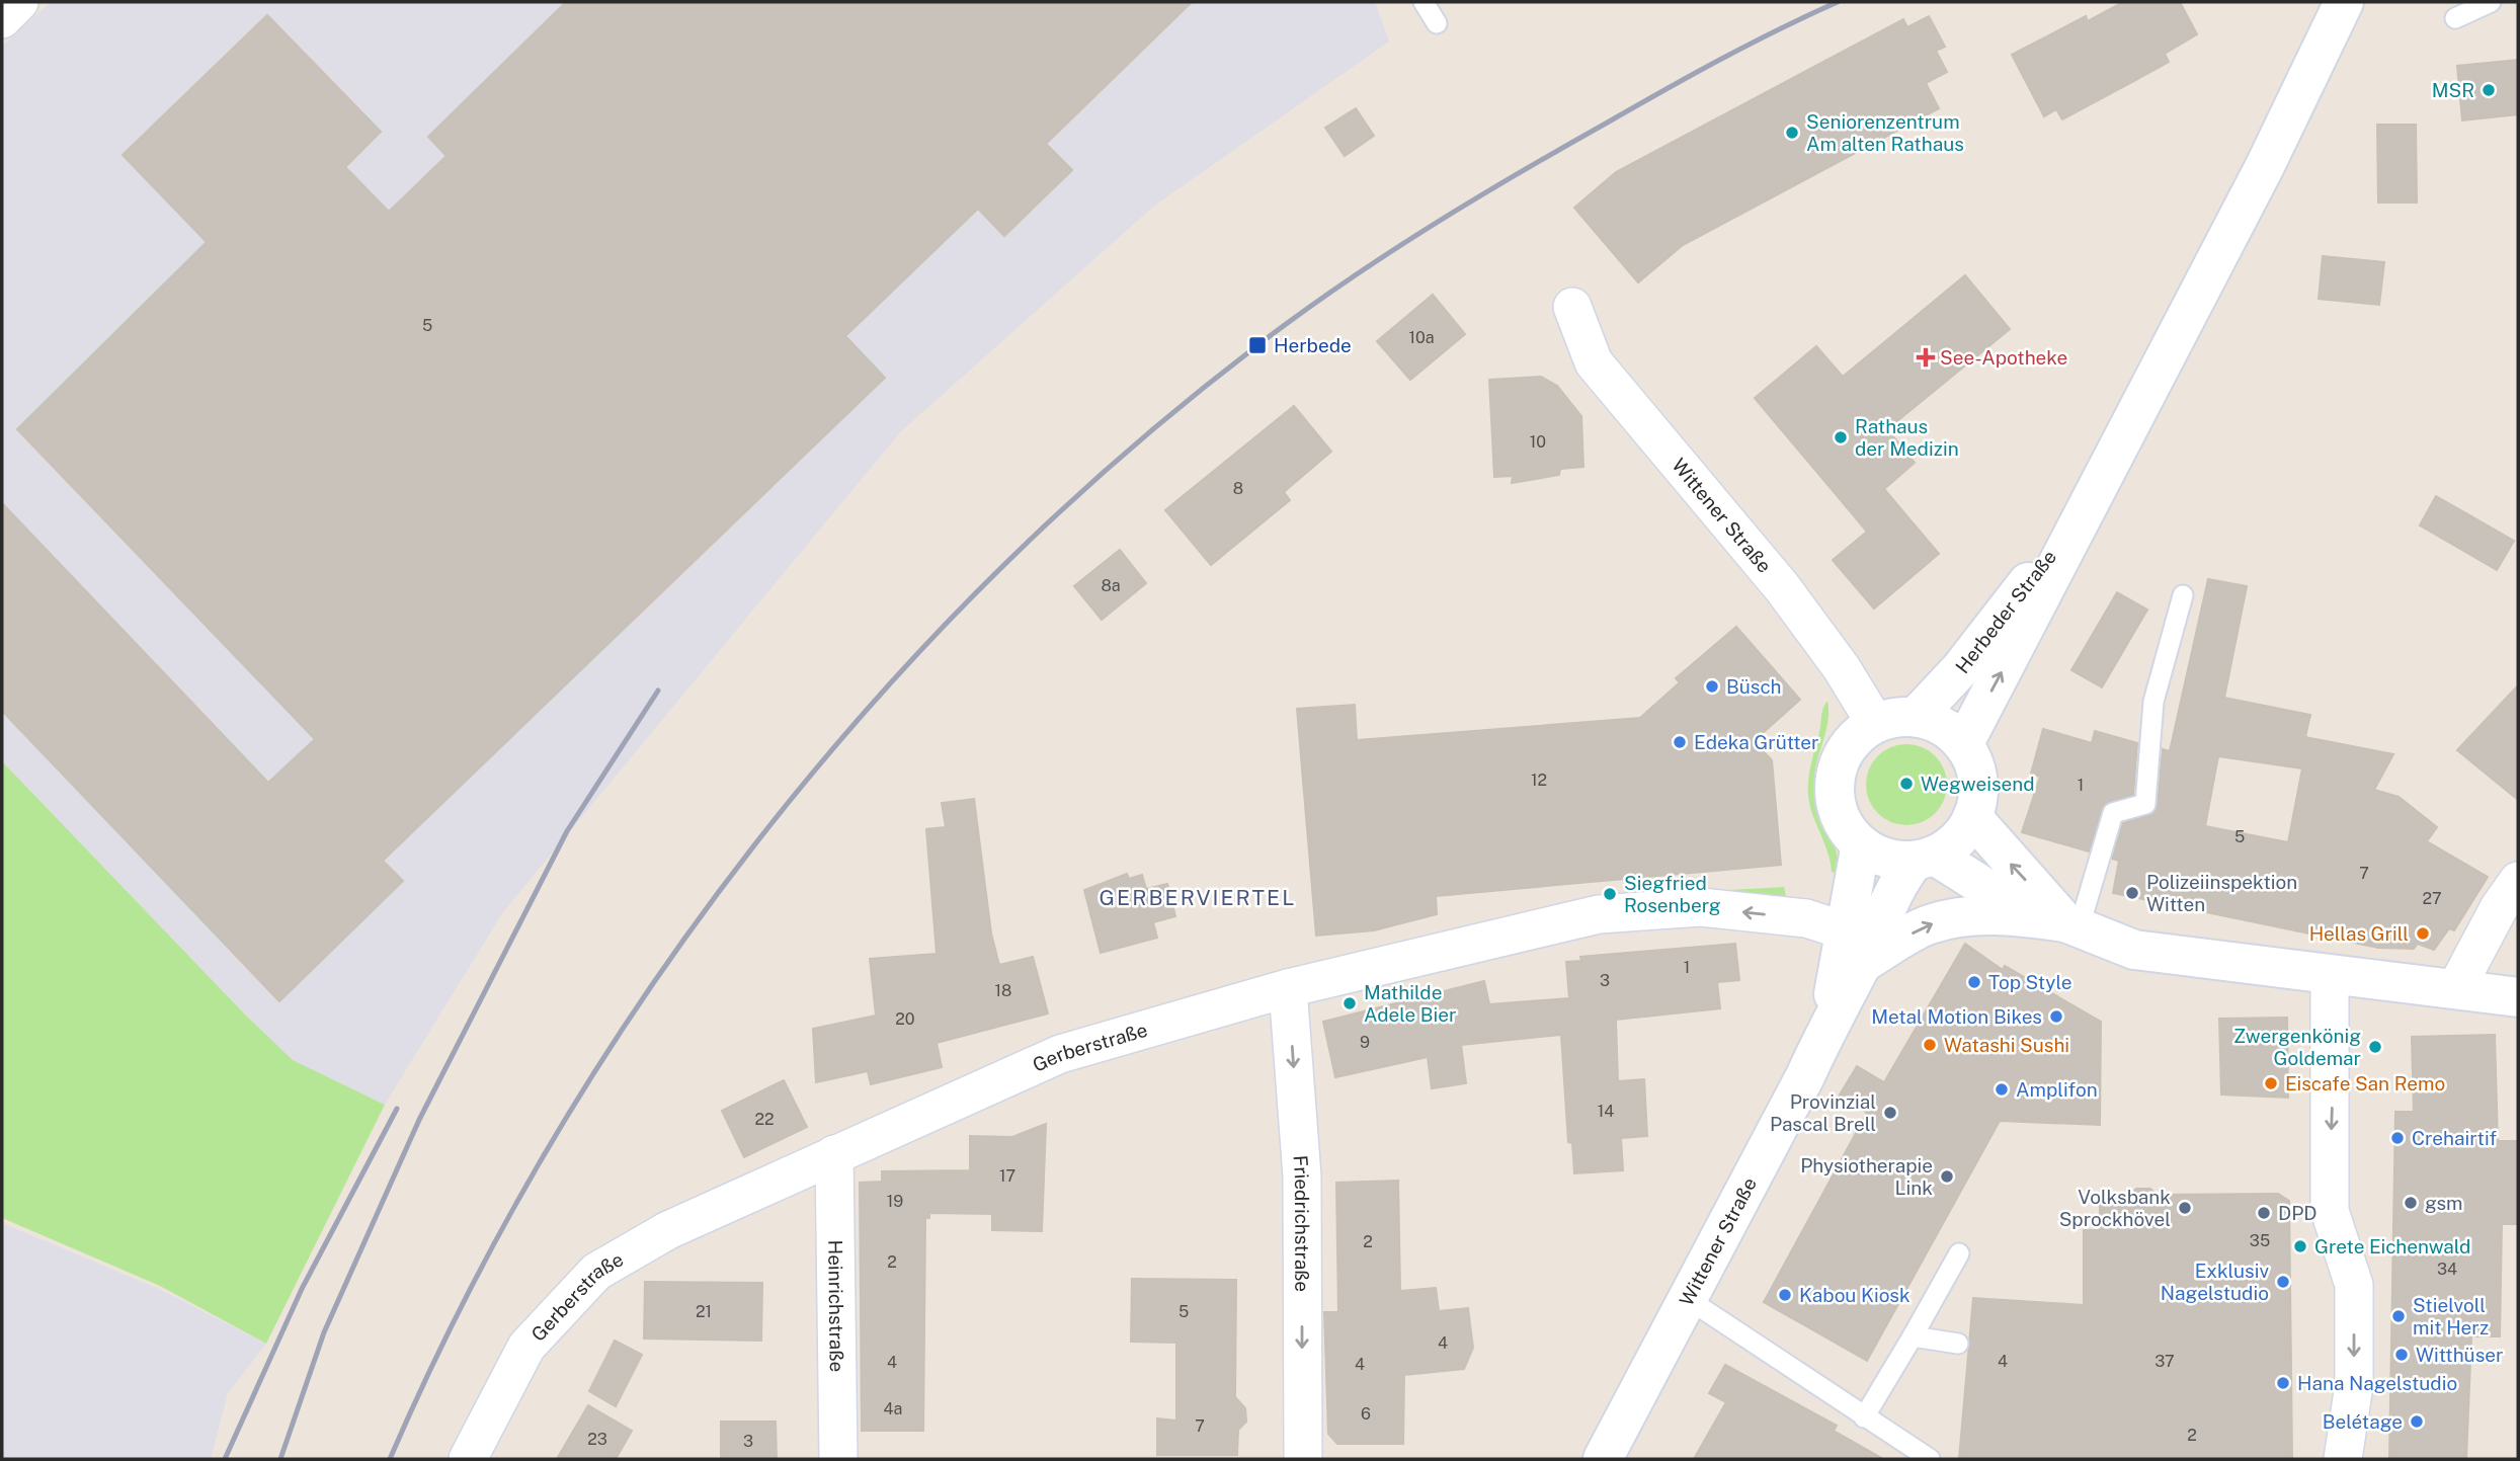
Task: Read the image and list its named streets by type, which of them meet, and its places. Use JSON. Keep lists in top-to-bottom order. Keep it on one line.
{"streets":{"main road":["Wittener Straße","Herbeder Straße"],"street":["Gerberstraße","Friedrichstraße","Heinrichstraße"]},"crossings":[["Wittener Straße","Herbeder Straße"],["Wittener Straße","Gerberstraße"],["Gerberstraße","Friedrichstraße"],["Gerberstraße","Heinrichstraße"]],"one_way":["Gerberstraße","Friedrichstraße"],"districts":["GERBERVIERTEL"],"places":{"other":["MSR","Seniorenzentrum Am alten Rathaus","Rathaus der Medizin","Büsch","Edeka Grütter","Wegweisend","Polizeiinspektion Witten","Siegfried Rosenberg","Hellas Grill","Top Style","Mathilde Adele Bier","Metal Motion Bikes","Watashi Sushi","Zwergenkönig Goldemar","Eiscafe San Remo","Amplifon","Provinzial Pascal Brell","Crehairtif","Physiotherapie Link","gsm","Volksbank Sprockhövel","DPD","Grete Eichenwald","Exklusiv Nagelstudio","Kabou Kiosk","Stielvoll mit Herz","Witthüser","Hana Nagelstudio","Belétage"],"transit":["Herbede"],"health":["See-Apotheke"]},"house_numbers":["5","10a","10","8","8a","12","1","5","7","27","1","3","18","20","9","14","22","17","19","35","2","2","34","21","5","4","4","37","4","4","4a","6","7","2","23","3"]}
